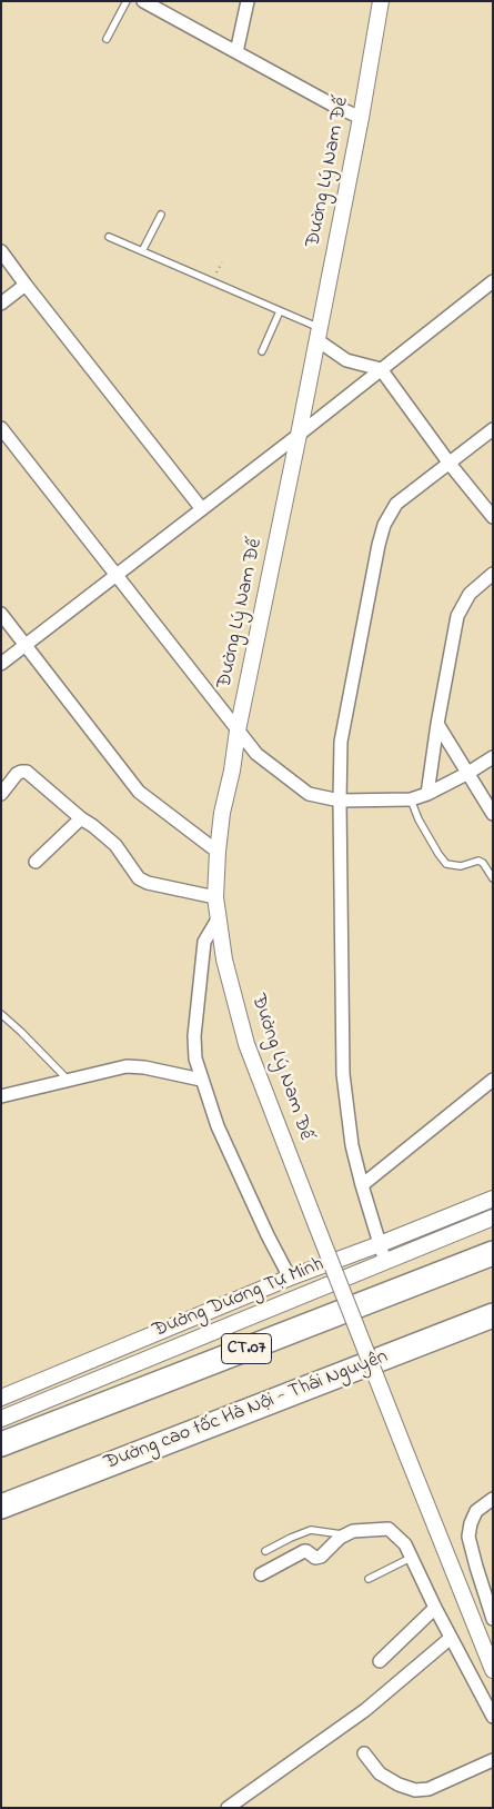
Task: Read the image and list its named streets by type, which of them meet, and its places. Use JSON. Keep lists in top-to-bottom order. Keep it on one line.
{"streets":{"highway":["CT.07","Đường cao tốc Hà Nội - Thái Nguyên"],"street":["Đường Lý Nam Đế","Đường Dương Tự Minh"]}}
